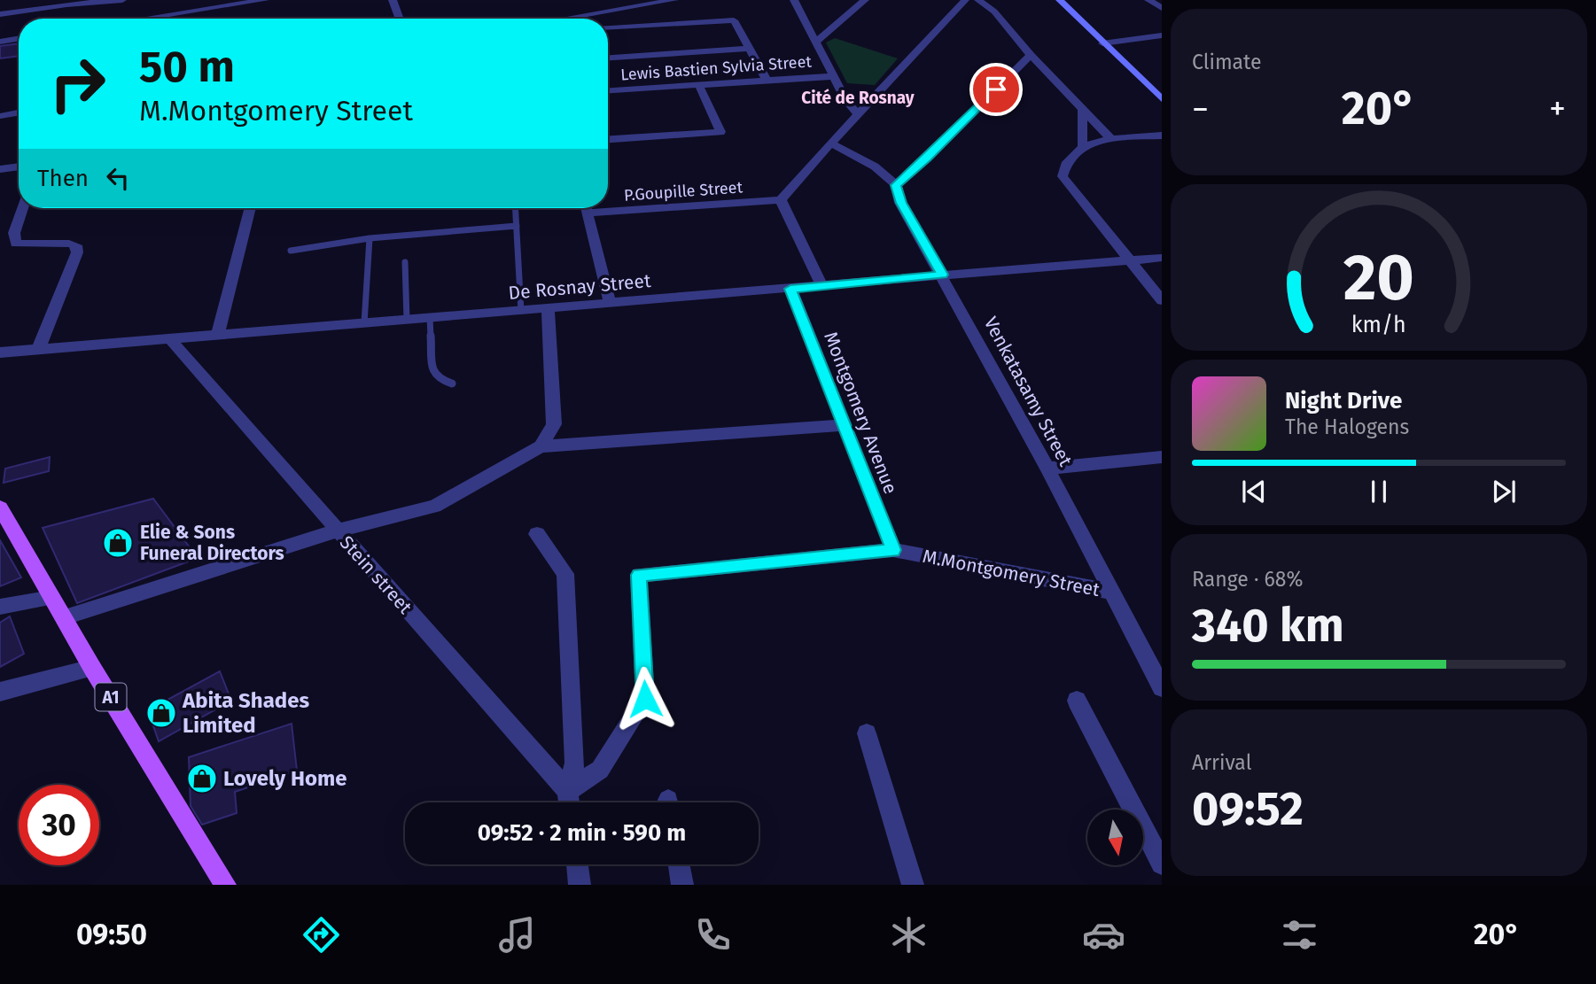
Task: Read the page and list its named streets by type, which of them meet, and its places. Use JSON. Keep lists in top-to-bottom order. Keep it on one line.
{"streets":{"main road":["A1"],"street":["Lewis Bastien Sylvia Street","P.Goupille Street","De Rosnay Street","Venkatasamy Street","Montgomery Avenue","M.Montgomery Street","Stein street"]},"crossings":[["De Rosnay Street","Venkatasamy Street"],["De Rosnay Street","Montgomery Avenue"],["De Rosnay Street","Stein street"],["Venkatasamy Street","M.Montgomery Street"],["Montgomery Avenue","M.Montgomery Street"],["M.Montgomery Street","Stein street"]],"districts":["Cité de Rosnay"],"places":{"shop":["Elie & Sons Funeral Directors","Abita Shades Limited","Lovely Home"]},"north":"bottom","page":{"tile":["Climate",["Range · 68%","340 km"],["Arrival","09:52"]],"turn":["50 m","M.Montgomery Street"],"heat":["−","20°","+"],"then":"Then","song":["Night Drive","The Halogens"],"limit":"30","trip":"09:52 · 2 min · 590 m","tabs":["09:50","20°"],"gauge":["20","km/h"]}}
